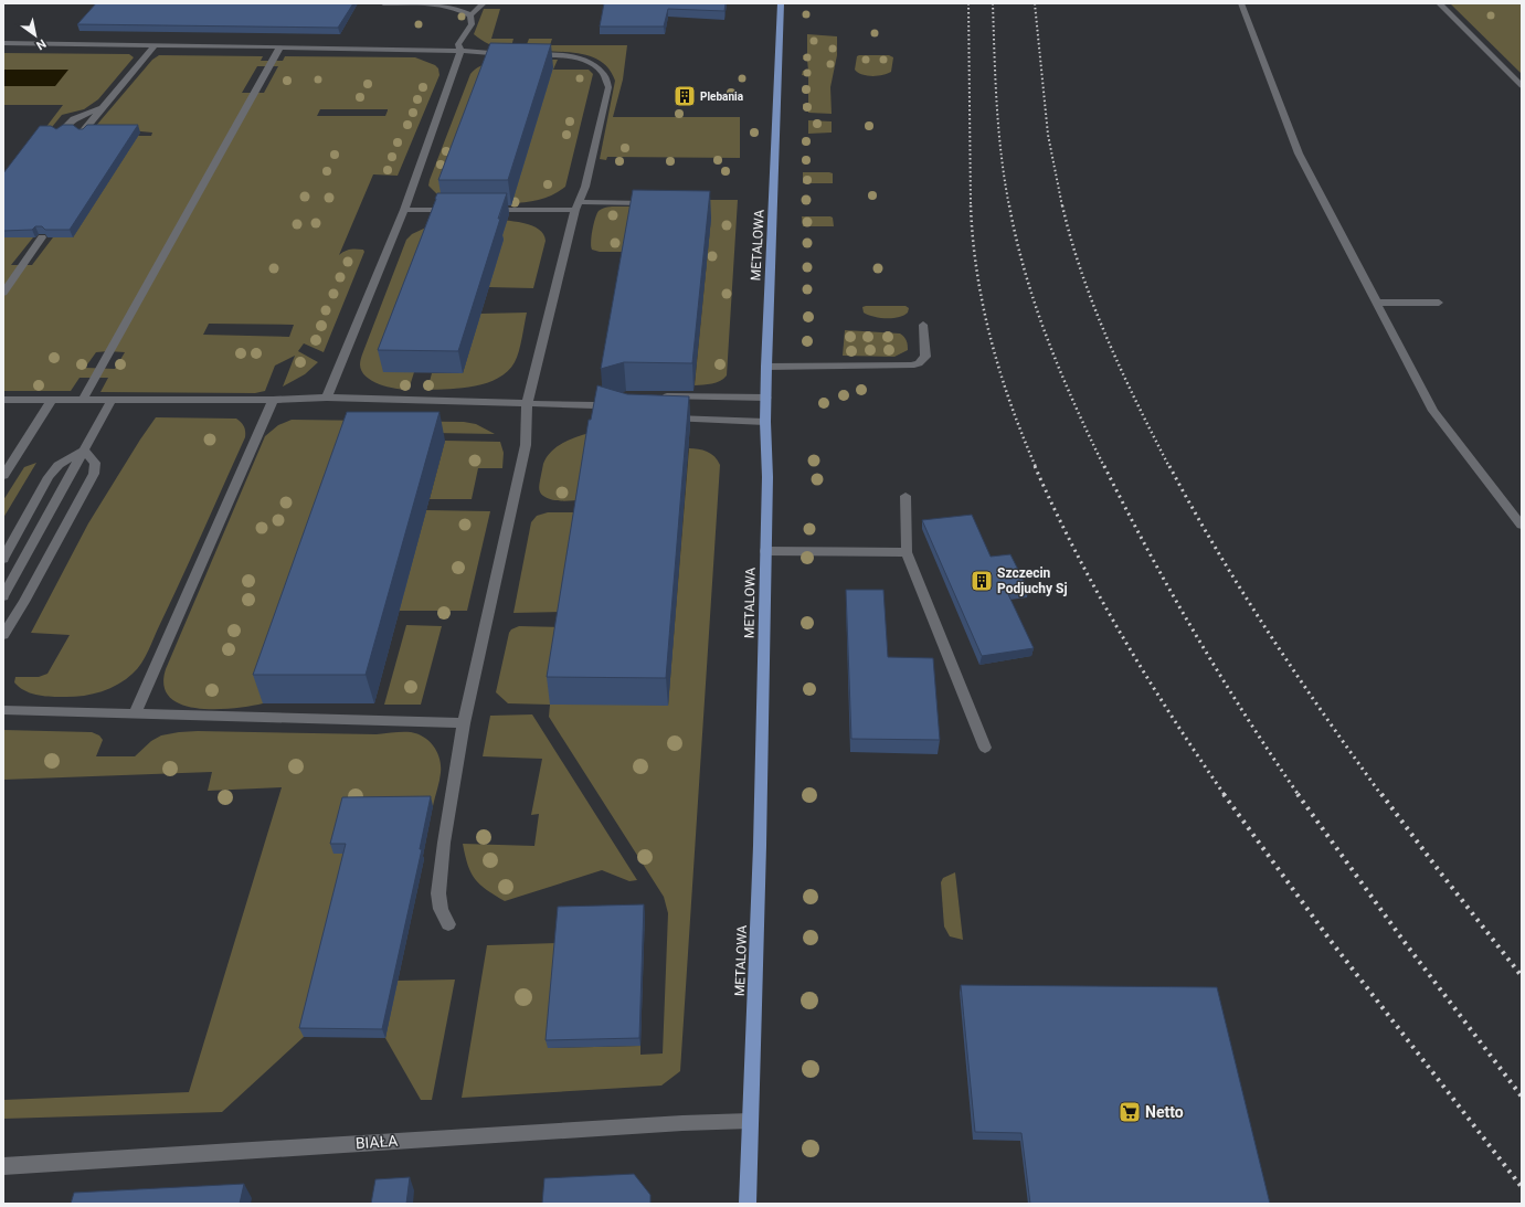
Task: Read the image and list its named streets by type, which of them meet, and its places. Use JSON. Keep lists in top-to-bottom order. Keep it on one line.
{"streets":{"main road":["METALOWA"],"street":["BIAŁA"]},"crossings":[["METALOWA","BIAŁA"]],"places":{"building":["Plebania","Szczecin Podjuchy Sj"],"supermarket":["Netto"]},"north":"bottom right"}
